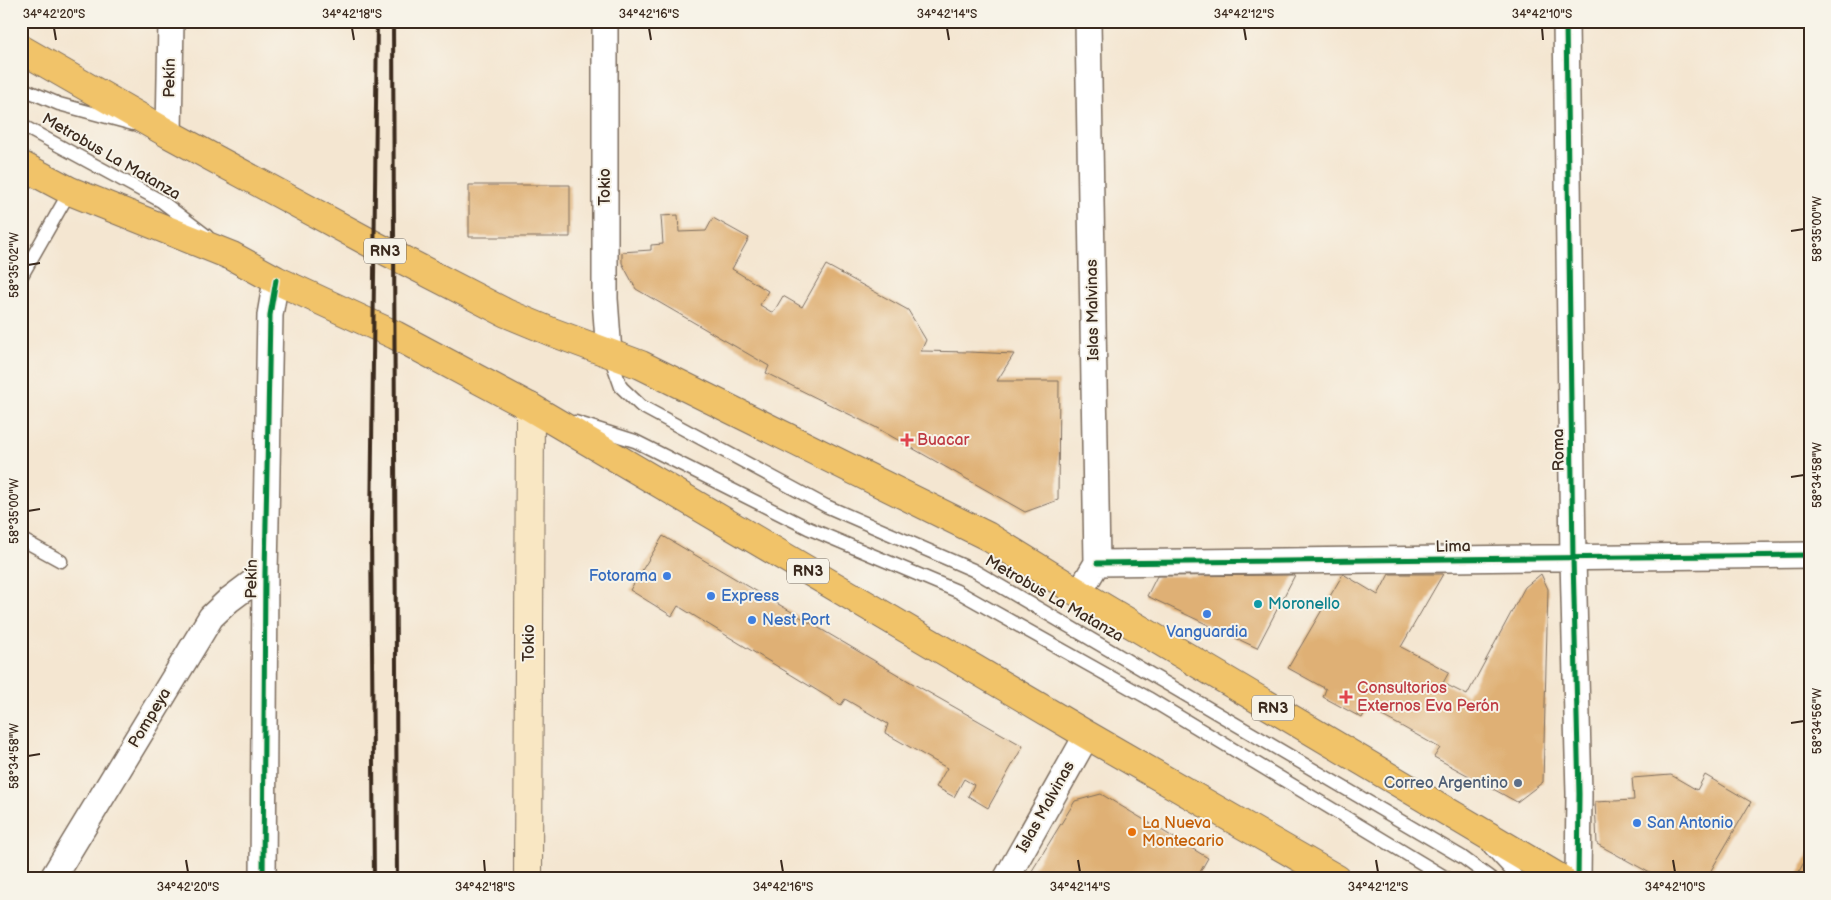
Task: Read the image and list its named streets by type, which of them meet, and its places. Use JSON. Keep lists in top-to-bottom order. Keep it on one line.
{"streets":{"highway":["RN3"],"street":["Pekín","Tokio","Islas Malvinas","Roma","Lima","Pompeya"],"lane":["Metrobus La Matanza"]},"crossings":[["Pekín","Metrobus La Matanza"],["Pekín","RN3"],["Pekín","Pompeya"],["Metrobus La Matanza","Tokio"],["Metrobus La Matanza","RN3"],["Tokio","RN3"],["RN3","Islas Malvinas"],["Islas Malvinas","Lima"],["Roma","Lima"]],"places":{"health":["Buacar","Consultorios Externos Eva Perón"],"other":["Fotorama","Express","Moronello","Vanguardia","Nest Port","Correo Argentino","San Antonio","La Nueva Montecario"]},"coordinates":["34°42'20\"S","34°42'18\"S","34°42'16\"S","34°42'14\"S","34°42'12\"S","34°42'10\"S","58°35'00\"W","58°35'02\"W","58°34'58\"W","58°34'56\"W"]}
